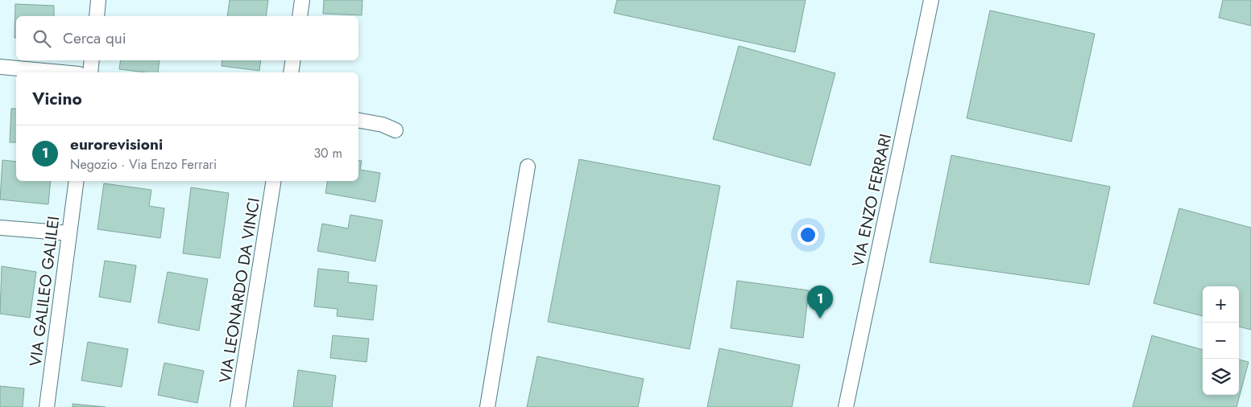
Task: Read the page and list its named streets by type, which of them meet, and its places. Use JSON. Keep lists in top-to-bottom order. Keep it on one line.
{"streets":{"street":["VIA ENZO FERRARI","VIA LEONARDO DA VINCI","VIA GALILEO GALILEI"]},"page":{"search":"Cerca qui","heading":"Vicino","list":[{"mark":"1","name":"eurorevisioni","note":"Negozio · Via Enzo Ferrari","value":"30 m"}],"pins":"1","map_buttons":["+","−"]}}
